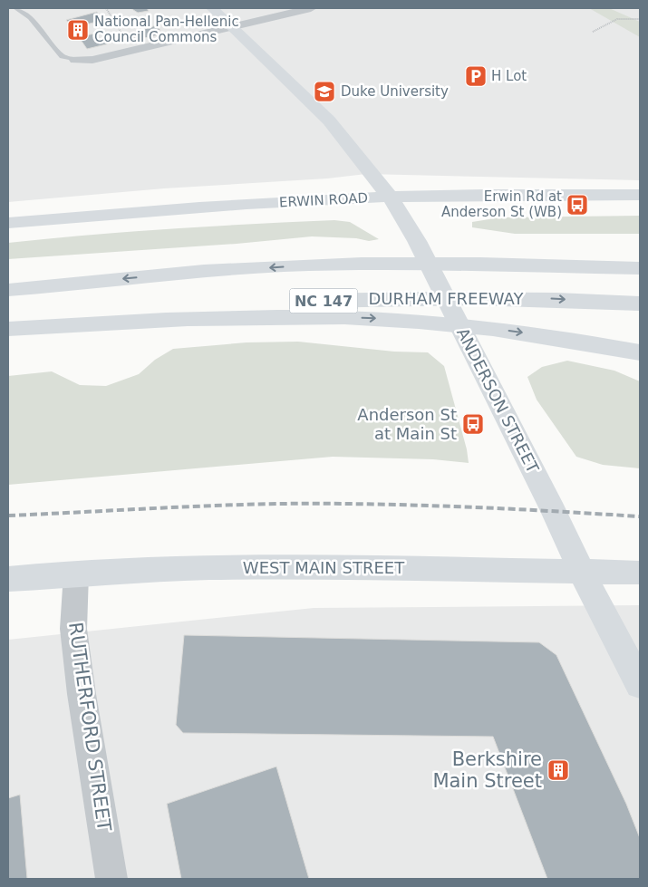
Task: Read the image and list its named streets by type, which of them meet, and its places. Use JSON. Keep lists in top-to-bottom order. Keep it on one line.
{"streets":{"main road":["ERWIN ROAD","DURHAM FREEWAY","NC 147","ANDERSON STREET","WEST MAIN STREET"],"street":["RUTHERFORD STREET"]},"crossings":[["ERWIN ROAD","ANDERSON STREET"],["ANDERSON STREET","WEST MAIN STREET"],["WEST MAIN STREET","RUTHERFORD STREET"]],"places":{"building":["National Pan-Hellenic Council Commons","Berkshire Main Street"],"parking":["H Lot"],"school or university":["Duke University"],"bus stop":["Erwin Rd at Anderson St (WB)","Anderson St at Main St"]}}
